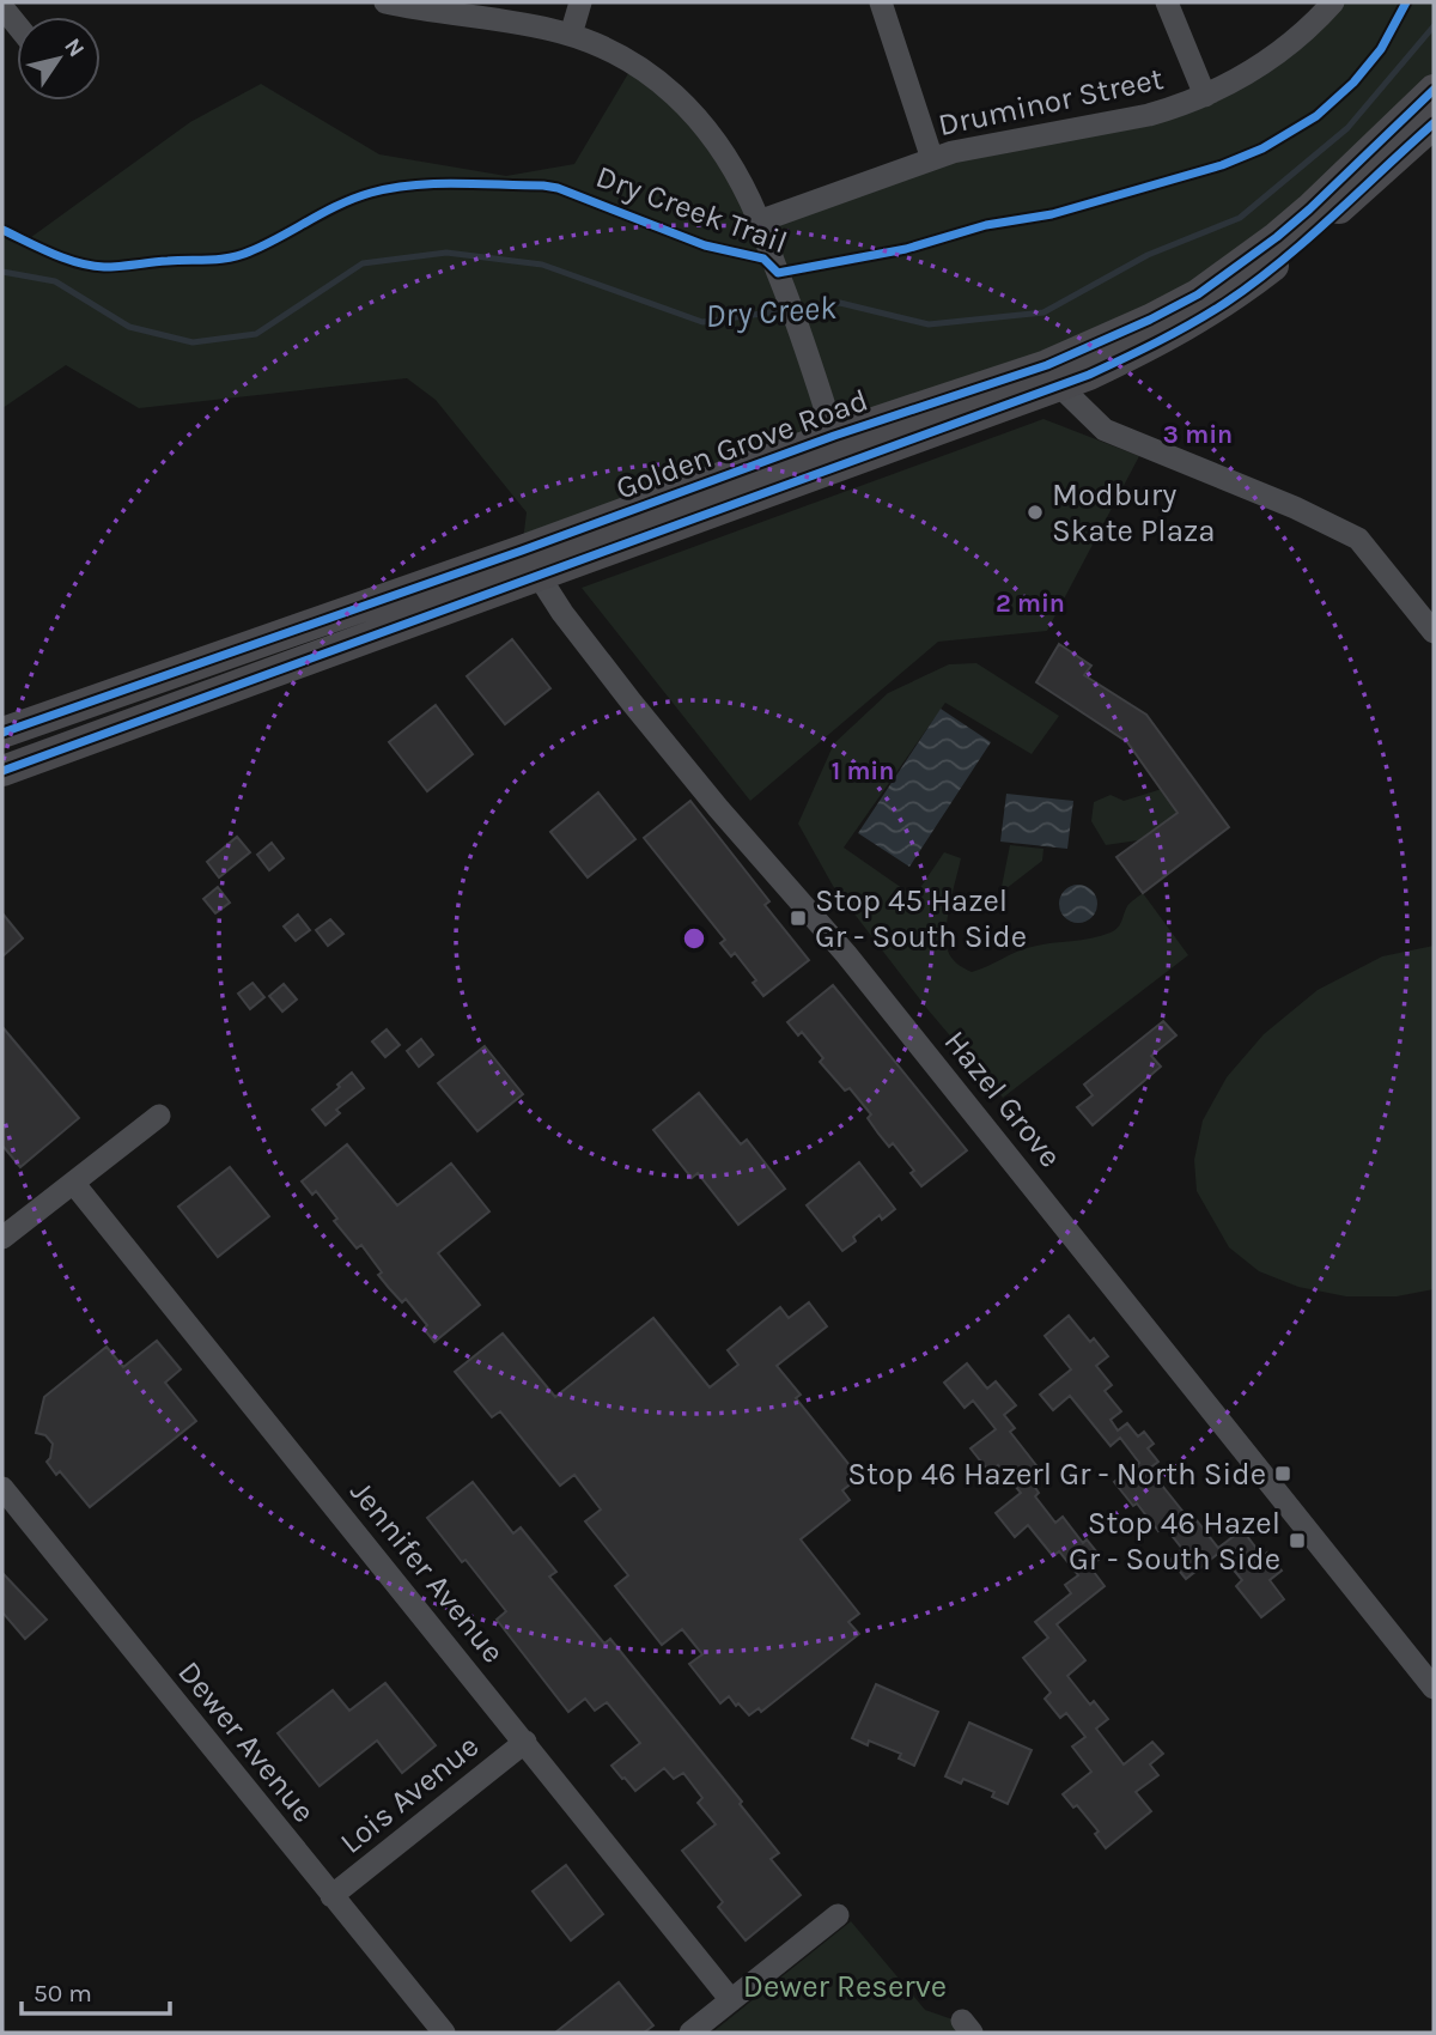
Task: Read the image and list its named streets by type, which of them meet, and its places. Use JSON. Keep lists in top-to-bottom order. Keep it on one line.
{"streets":{"main road":["Golden Grove Road"],"street":["Druminor Street","Hazel Grove","Jennifer Avenue","Dewer Avenue","Lois Avenue"],"cycle path":["Dry Creek Trail"]},"crossings":[["Golden Grove Road","Hazel Grove"],["Jennifer Avenue","Lois Avenue"],["Dewer Avenue","Lois Avenue"]],"water":["Dry Creek"],"parks":["Dewer Reserve"],"places":{"other":["Modbury Skate Plaza"],"transit":["Stop 45 Hazel Gr - South Side","Stop 46 Hazerl Gr - North Side","Stop 46 Hazel Gr - South Side"]},"scale_bar":"50 m","north":"top right","rings":["3 min","2 min","1 min"]}
